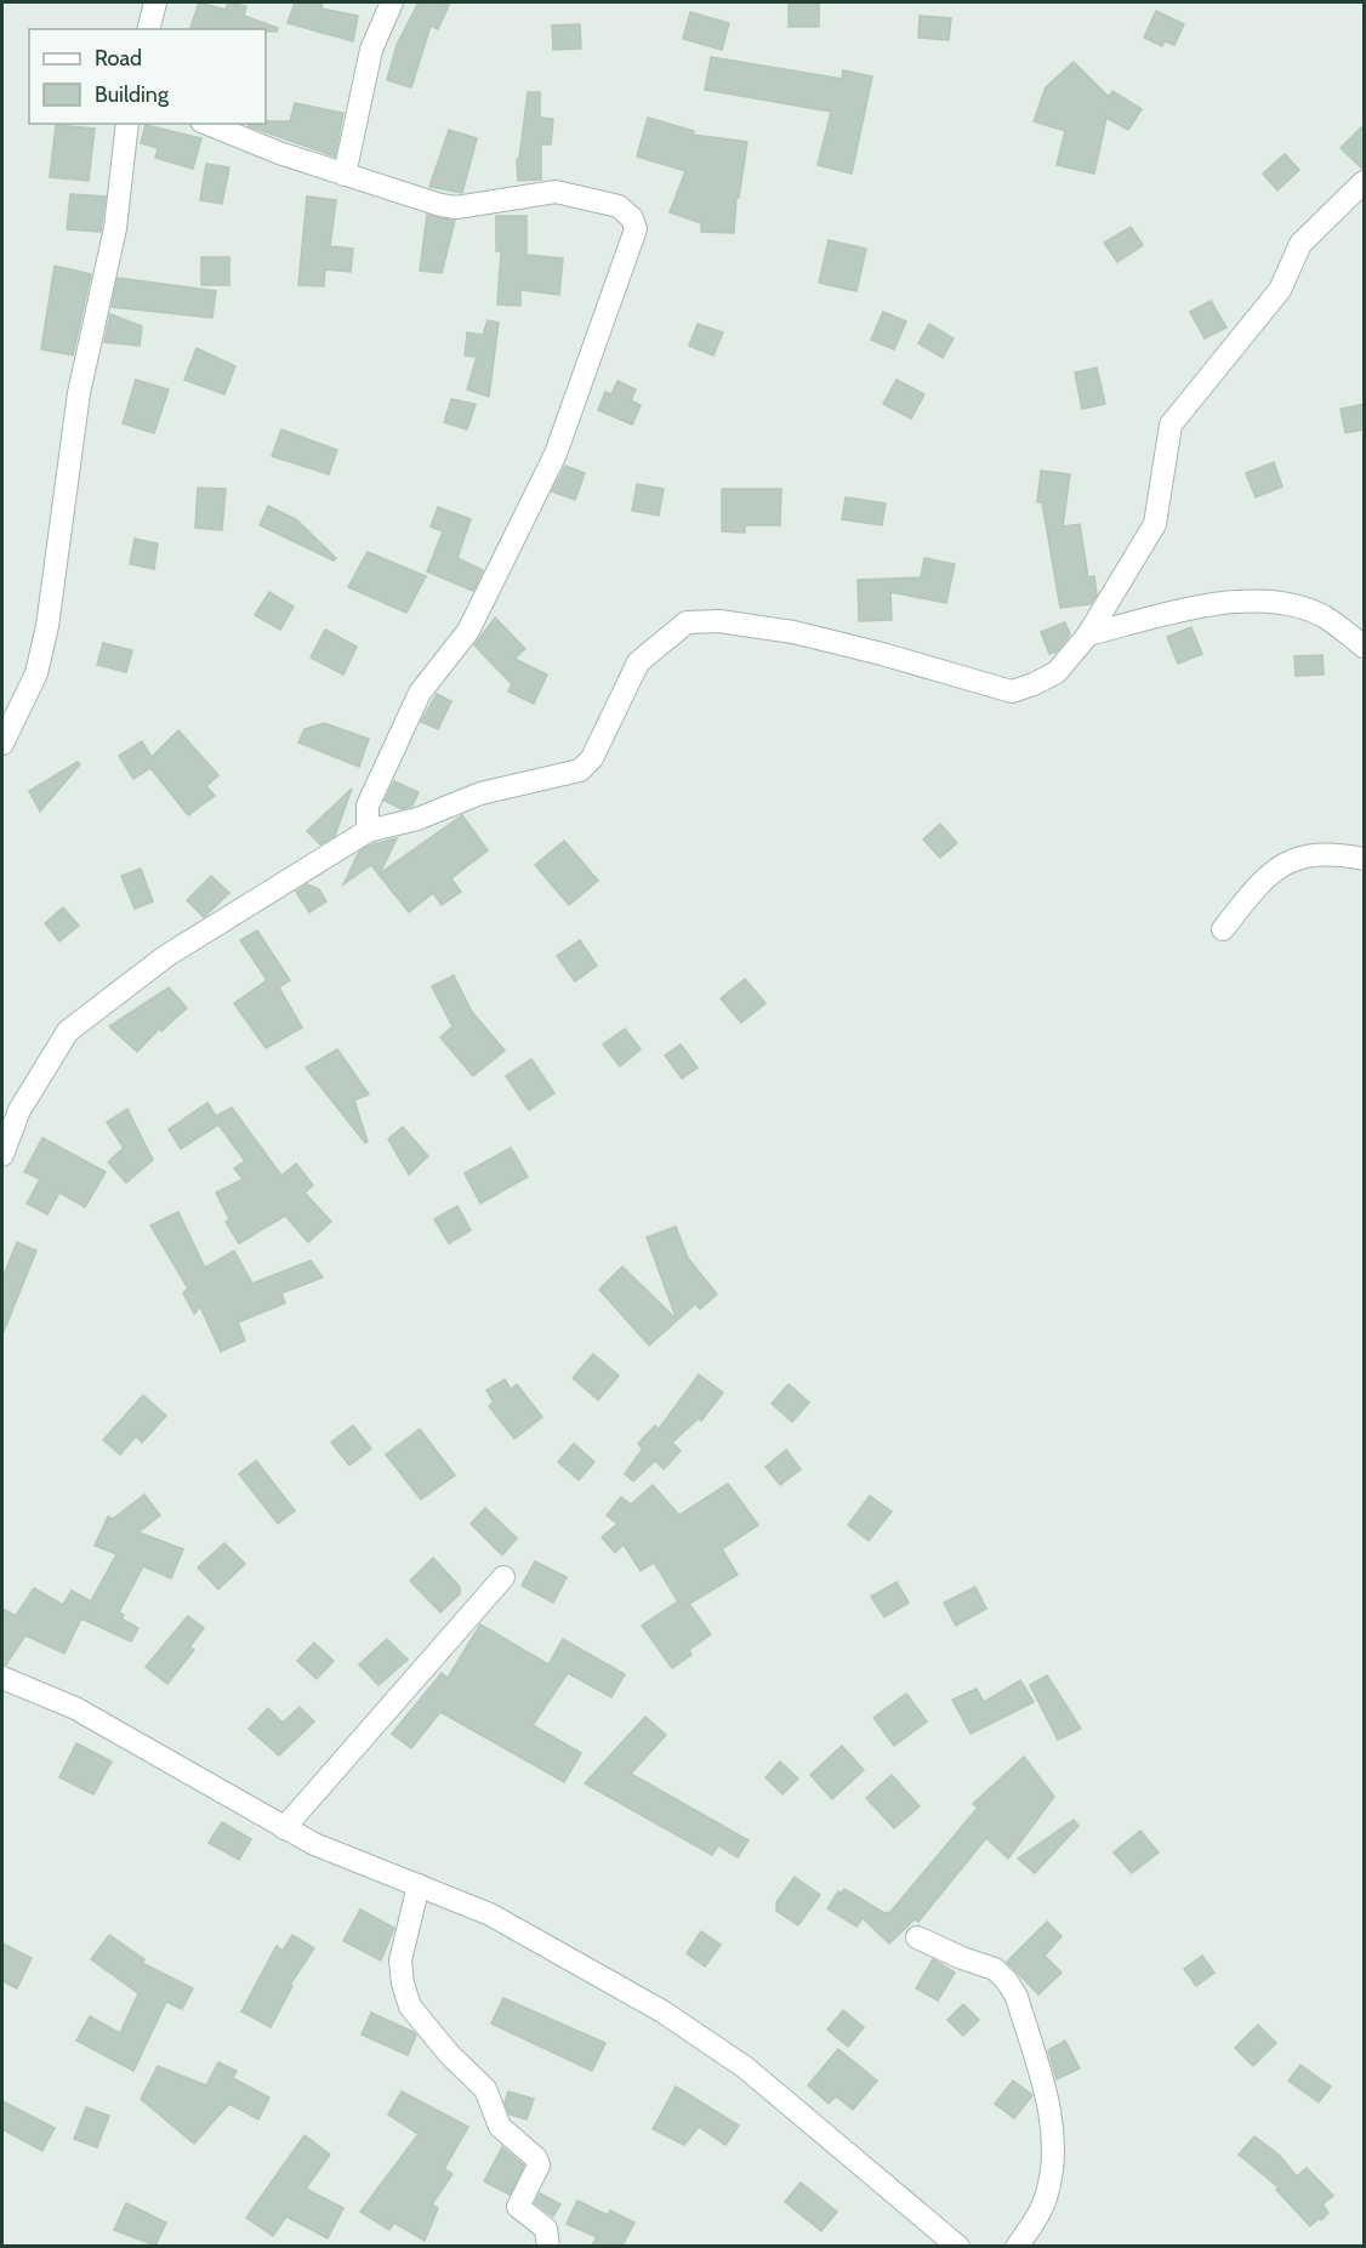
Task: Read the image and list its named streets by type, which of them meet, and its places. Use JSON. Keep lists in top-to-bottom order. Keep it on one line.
{"legend":["Road","Building"]}
